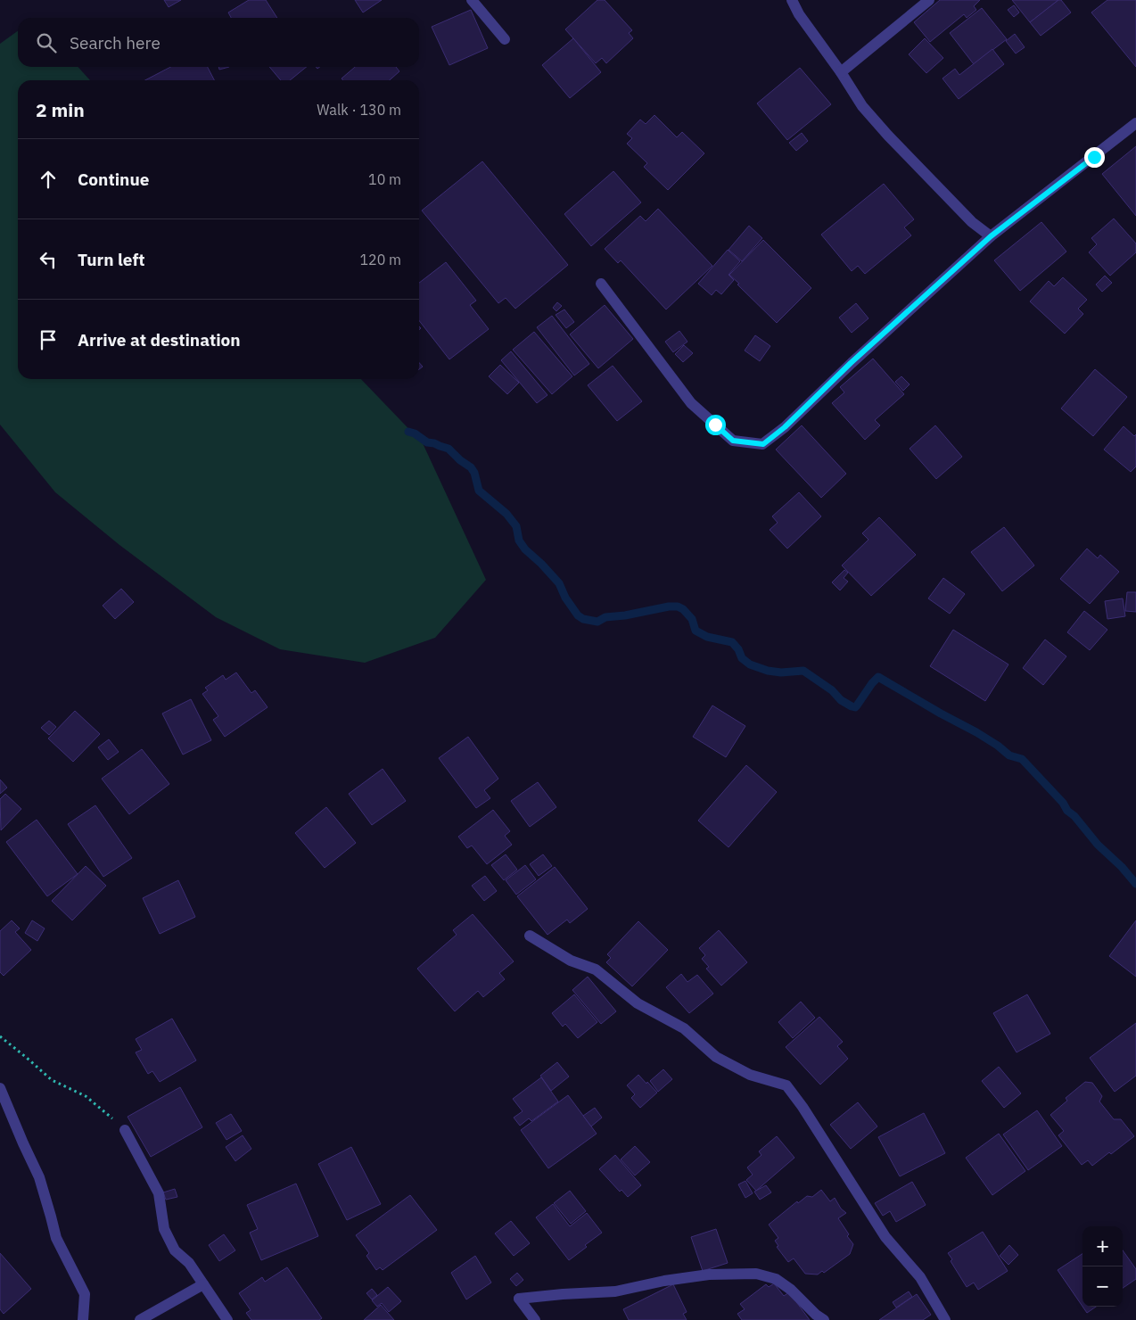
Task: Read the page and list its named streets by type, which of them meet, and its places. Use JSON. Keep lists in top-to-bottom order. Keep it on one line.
{"page":{"search":"Search here","heading":["2 min","Walk · 130 m"],"list":[["Continue","10 m"],["Turn left","120 m"],"Arrive at destination"],"map_buttons":["+","−"]}}
